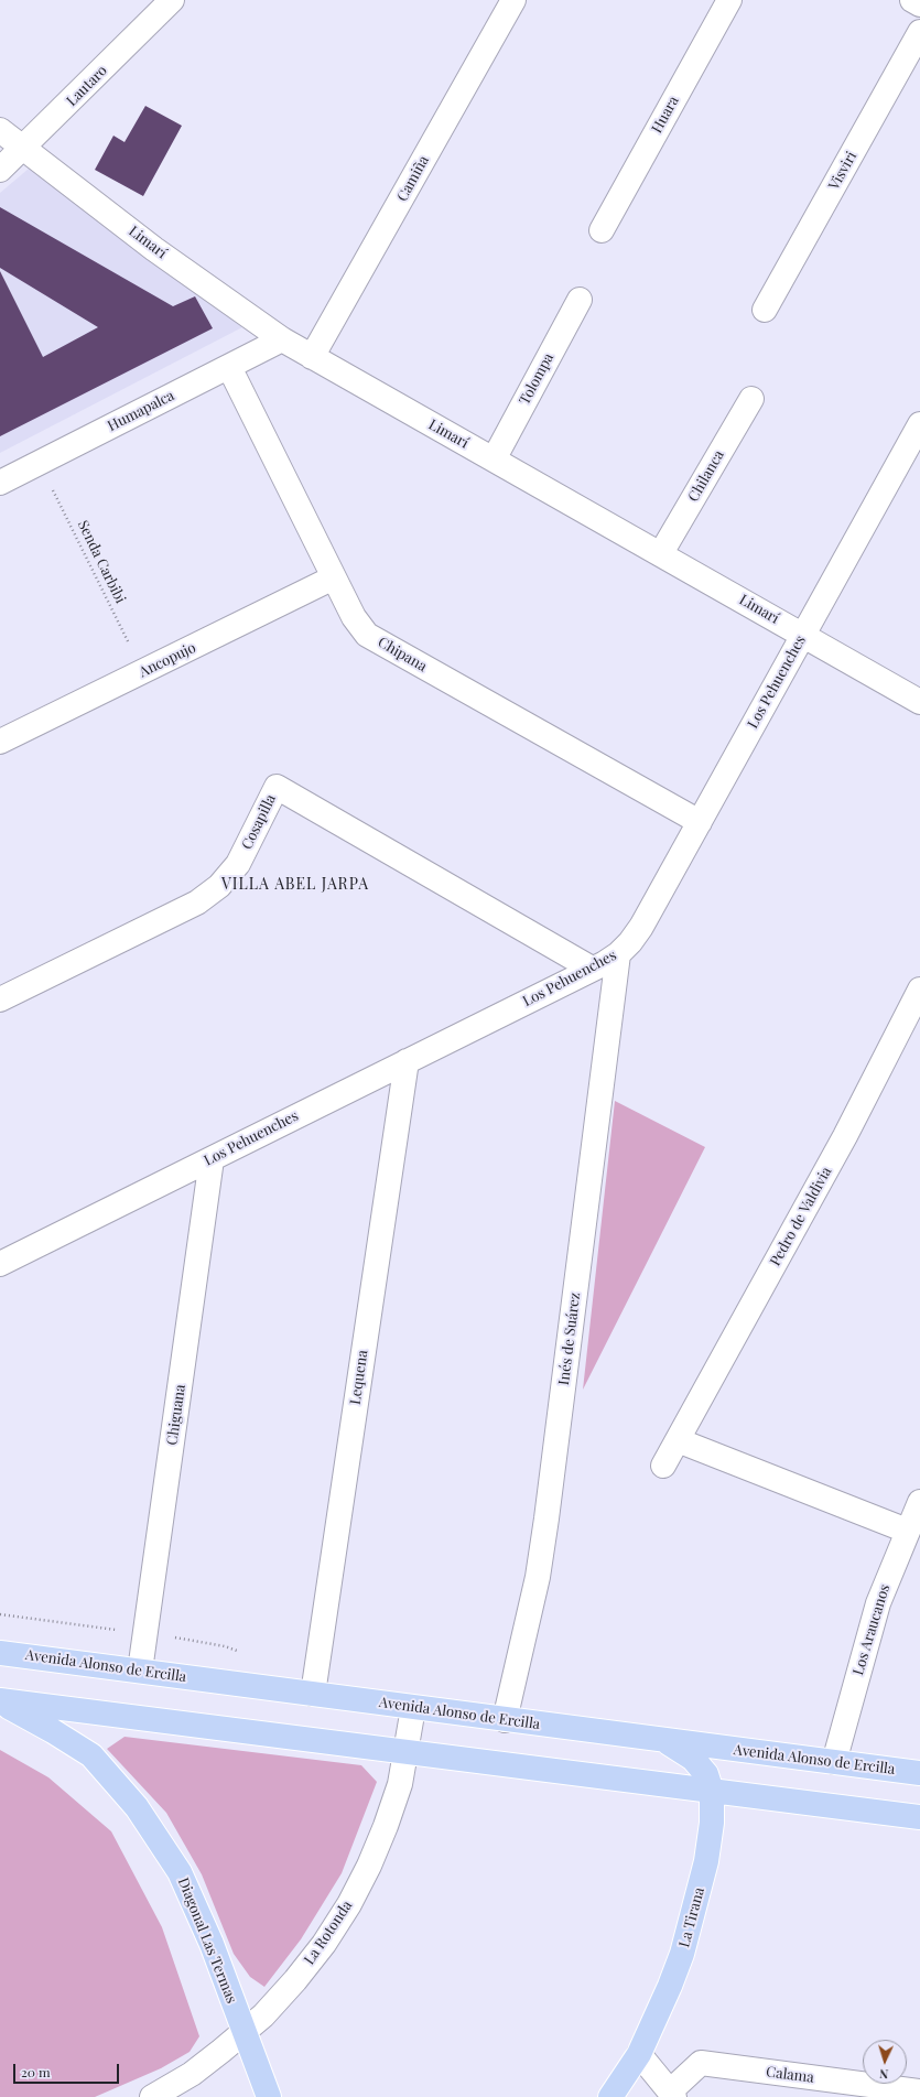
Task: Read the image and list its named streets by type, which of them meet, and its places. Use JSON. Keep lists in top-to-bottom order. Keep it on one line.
{"streets":{"main road":["Avenida Alonso de Ercilla","La Tirana","Diagonal Las Termas"],"street":["Lautaro","Huara","Visviri","Camiña","Limarí","Tolompa","Humapalca","Chilanca","Chipana","Ancopujo","Los Pehuenches","Cosapilla","Pedro de Valdivia","Inés de Suárez","Lequena","Chiguana","Los Araucanos","La Rotonda","Calama"],"path":["Senda Carbibi"]},"crossings":[["Lautaro","Limarí"],["Camiña","Limarí"],["Limarí","Tolompa"],["Limarí","Humapalca"],["Limarí","Chilanca"],["Limarí","Los Pehuenches"],["Humapalca","Senda Carbibi"],["Humapalca","Chipana"],["Senda Carbibi","Ancopujo"],["Chipana","Ancopujo"],["Chipana","Los Pehuenches"],["Los Pehuenches","Cosapilla"],["Los Pehuenches","Inés de Suárez"],["Los Pehuenches","Lequena"],["Los Pehuenches","Chiguana"],["Inés de Suárez","Avenida Alonso de Ercilla"],["Lequena","Avenida Alonso de Ercilla"],["Chiguana","Avenida Alonso de Ercilla"],["Los Araucanos","Avenida Alonso de Ercilla"],["Avenida Alonso de Ercilla","La Tirana"],["Avenida Alonso de Ercilla","La Rotonda"],["La Rotonda","Diagonal Las Termas"]],"districts":["VILLA ABEL JARPA"],"scale_bar":"20 m","north":"bottom"}
